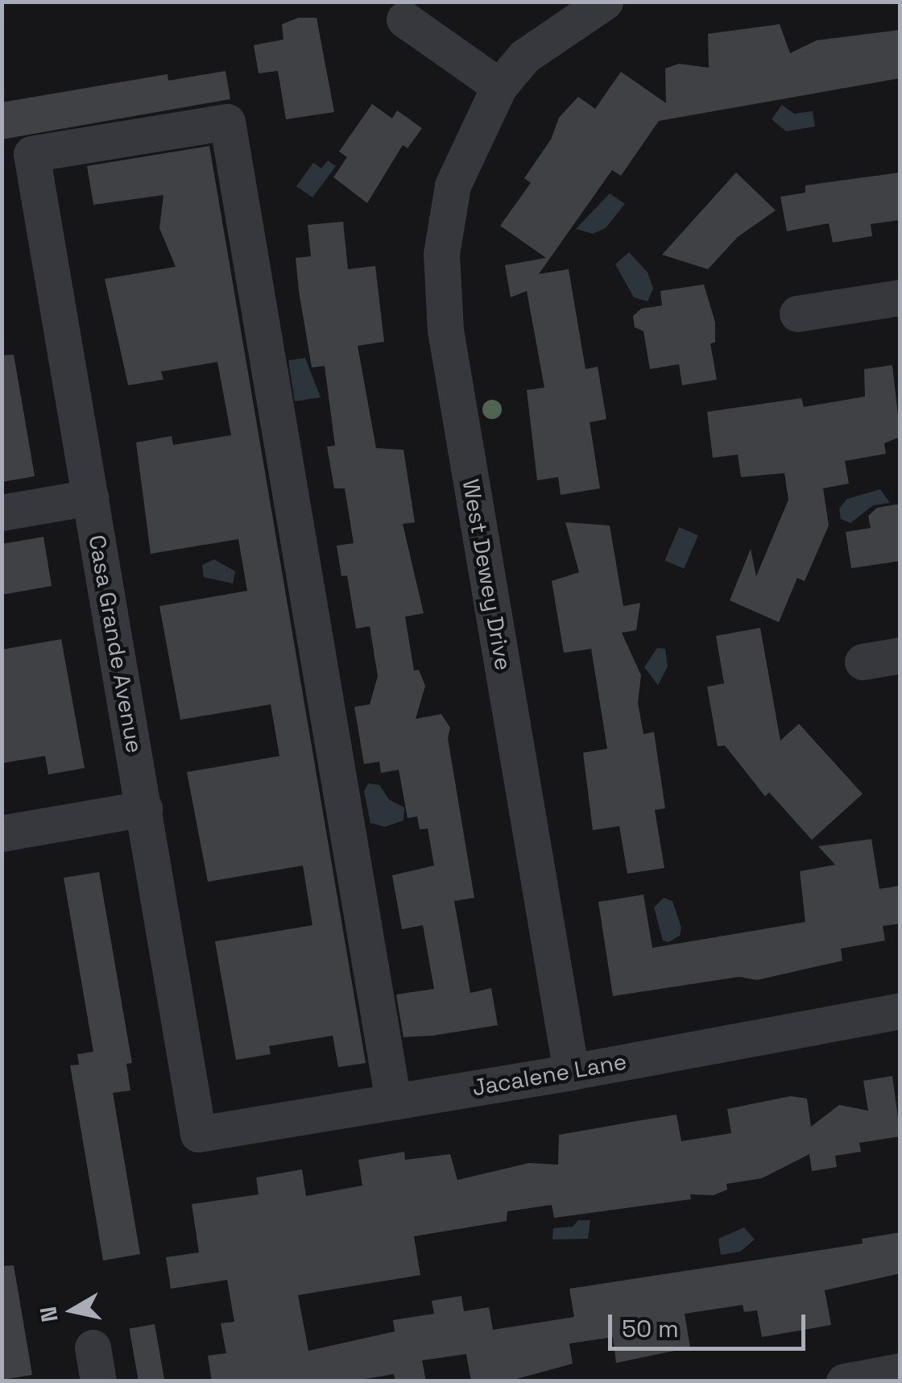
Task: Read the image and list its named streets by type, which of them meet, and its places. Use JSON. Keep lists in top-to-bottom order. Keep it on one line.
{"streets":{"street":["West Dewey Drive","Casa Grande Avenue","Jacalene Lane"]},"crossings":[["West Dewey Drive","Jacalene Lane"],["Casa Grande Avenue","Jacalene Lane"]],"scale_bar":"50 m","north":"left"}
